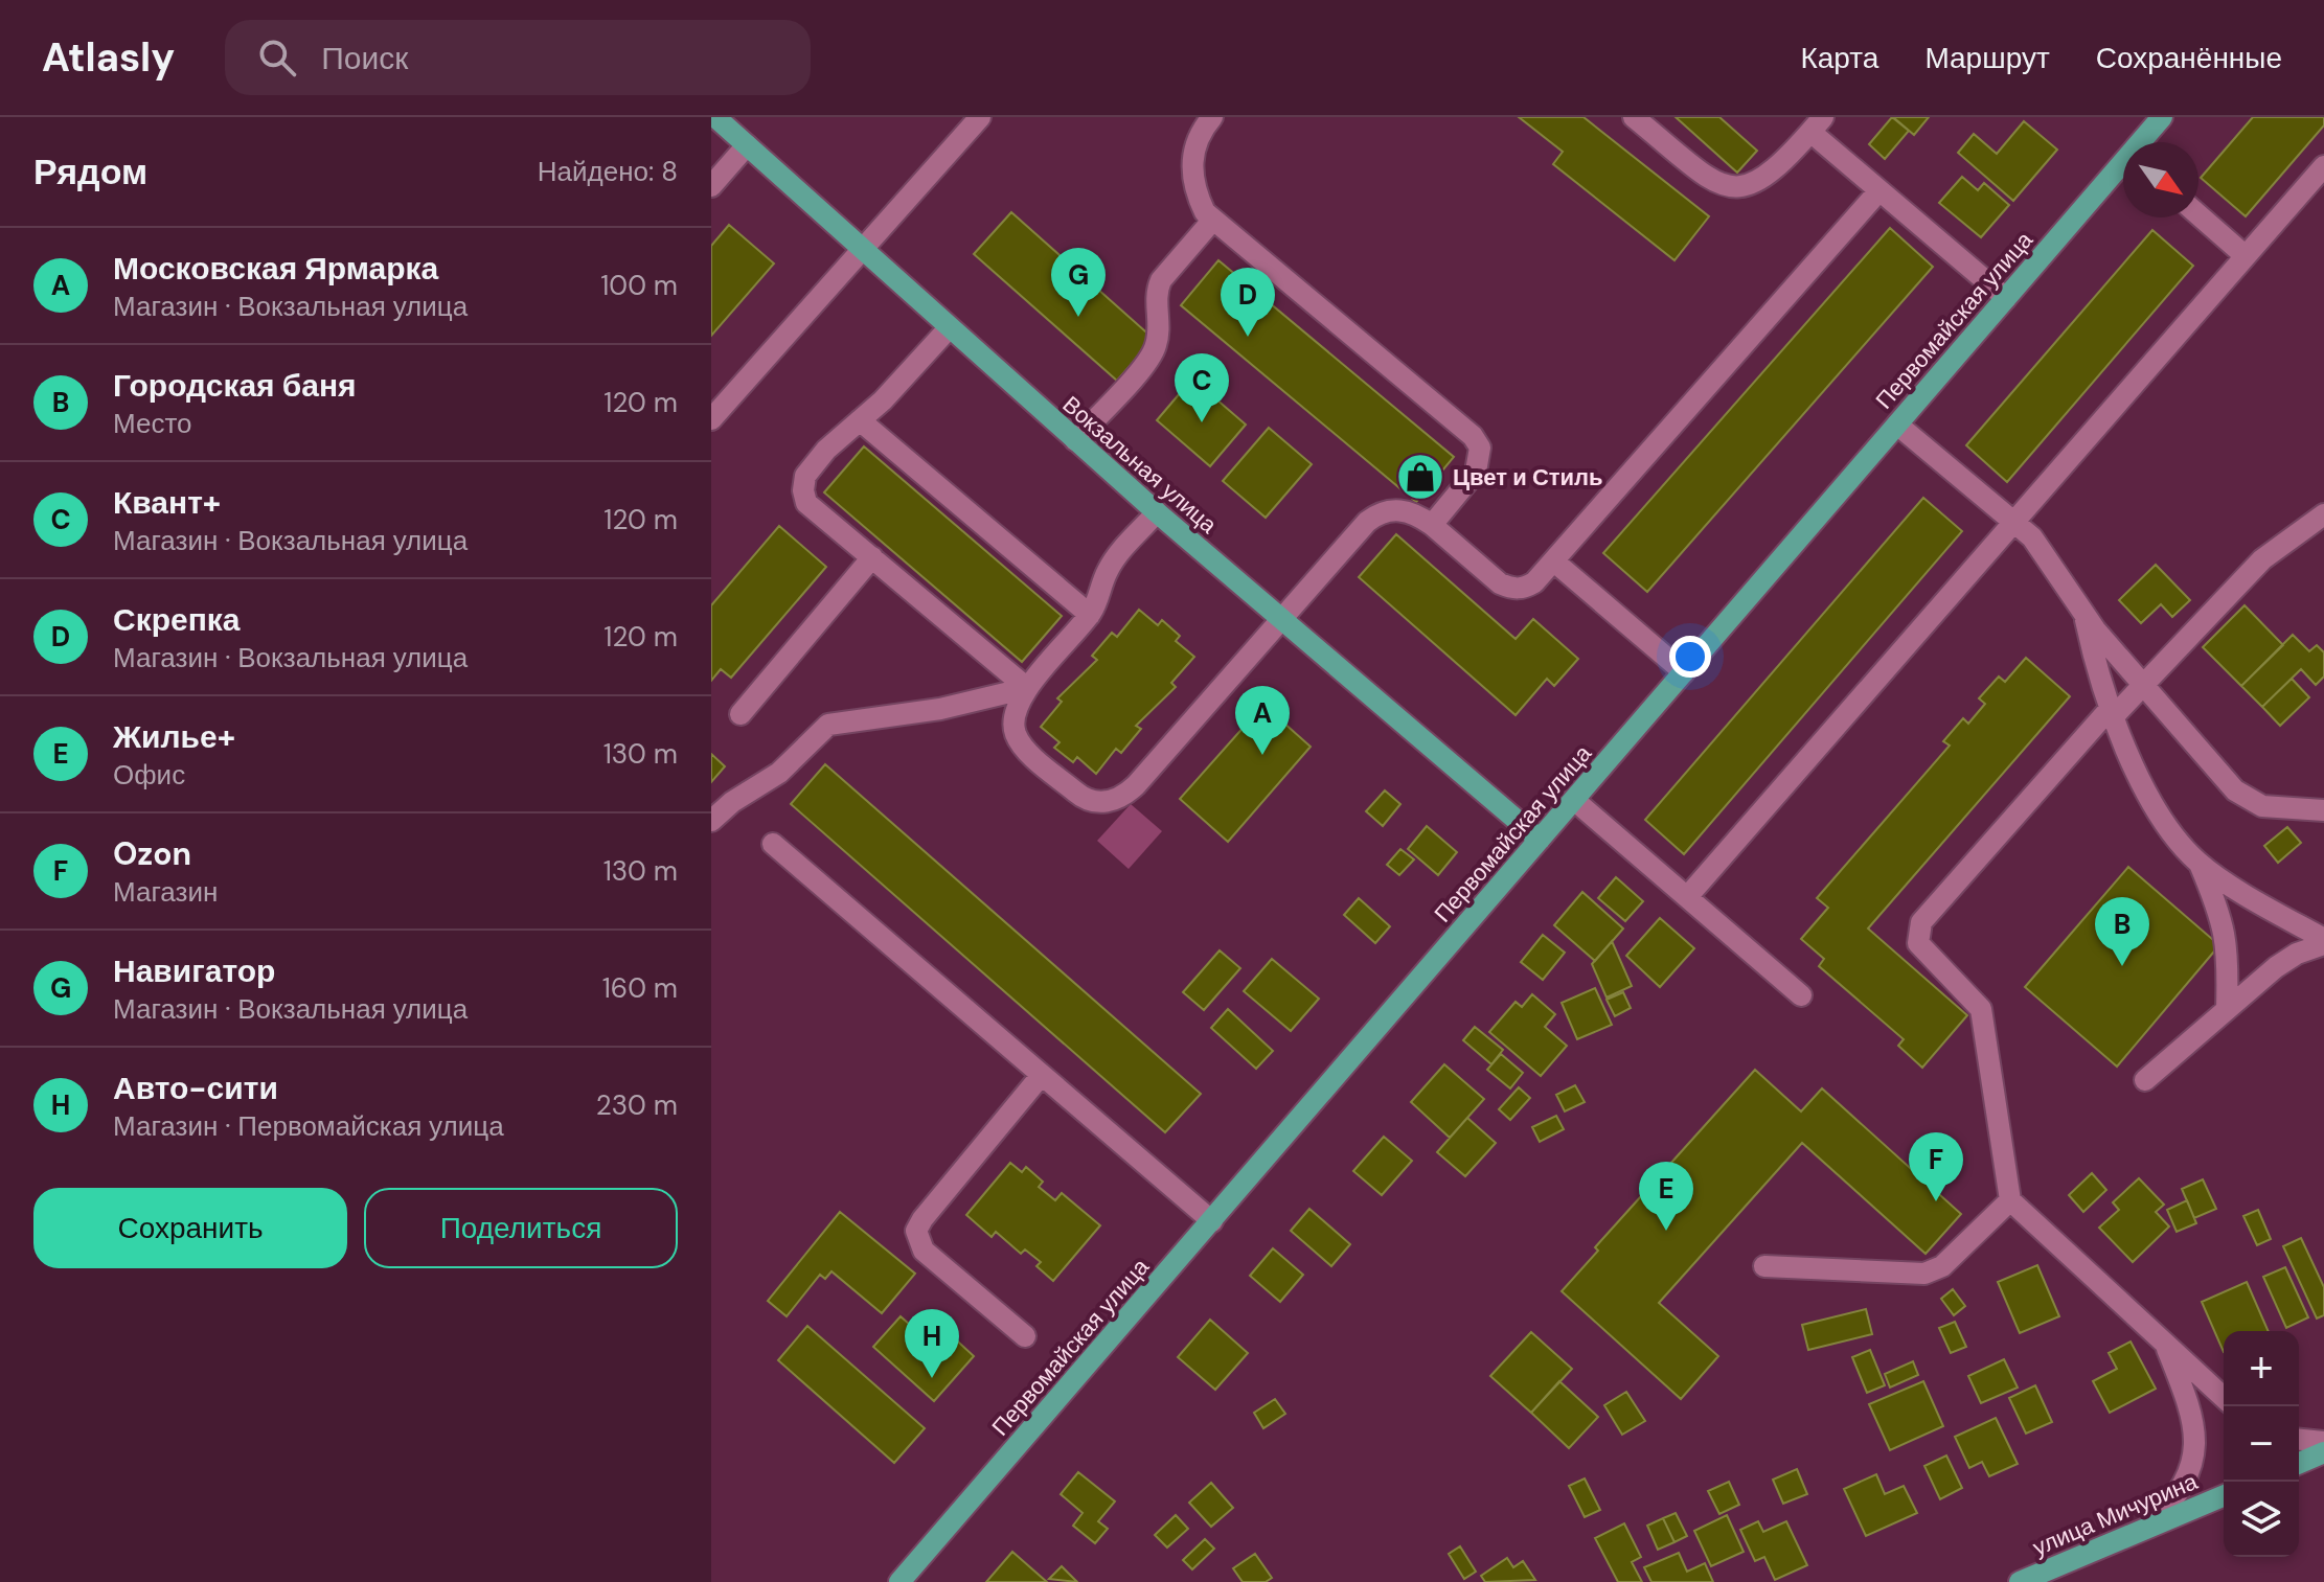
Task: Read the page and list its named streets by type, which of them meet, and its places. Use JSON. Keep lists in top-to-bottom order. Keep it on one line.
{"streets":{"main road":["Первомайская улица","Вокзальная улица","улица Мичурина"]},"crossings":[["Первомайская улица","Вокзальная улица"]],"places":{"shop":["Цвет и Стиль"]},"north":"bottom right","page":{"header":"Atlasly","search":"Поиск","nav":["Карта","Маршрут","Сохранённые"],"heading":["Рядом","Найдено: 8"],"list":[{"mark":"A","name":"Московская Ярмарка","note":"Магазин · Вокзальная улица","value":"100 m"},{"mark":"B","name":"Городская баня","note":"Место","value":"120 m"},{"mark":"C","name":"Квант+","note":"Магазин · Вокзальная улица","value":"120 m"},{"mark":"D","name":"Скрепка","note":"Магазин · Вокзальная улица","value":"120 m"},{"mark":"E","name":"Жилье+","note":"Офис","value":"130 m"},{"mark":"F","name":"Ozon","note":"Магазин","value":"130 m"},{"mark":"G","name":"Навигатор","note":"Магазин · Вокзальная улица","value":"160 m"},{"mark":"H","name":"Авто-сити","note":"Магазин · Первомайская улица","value":"230 m"}],"pins":["G","D","C","A","B","F","E","H"],"buttons":["Сохранить","Поделиться"],"map_buttons":["+","−"]}}
